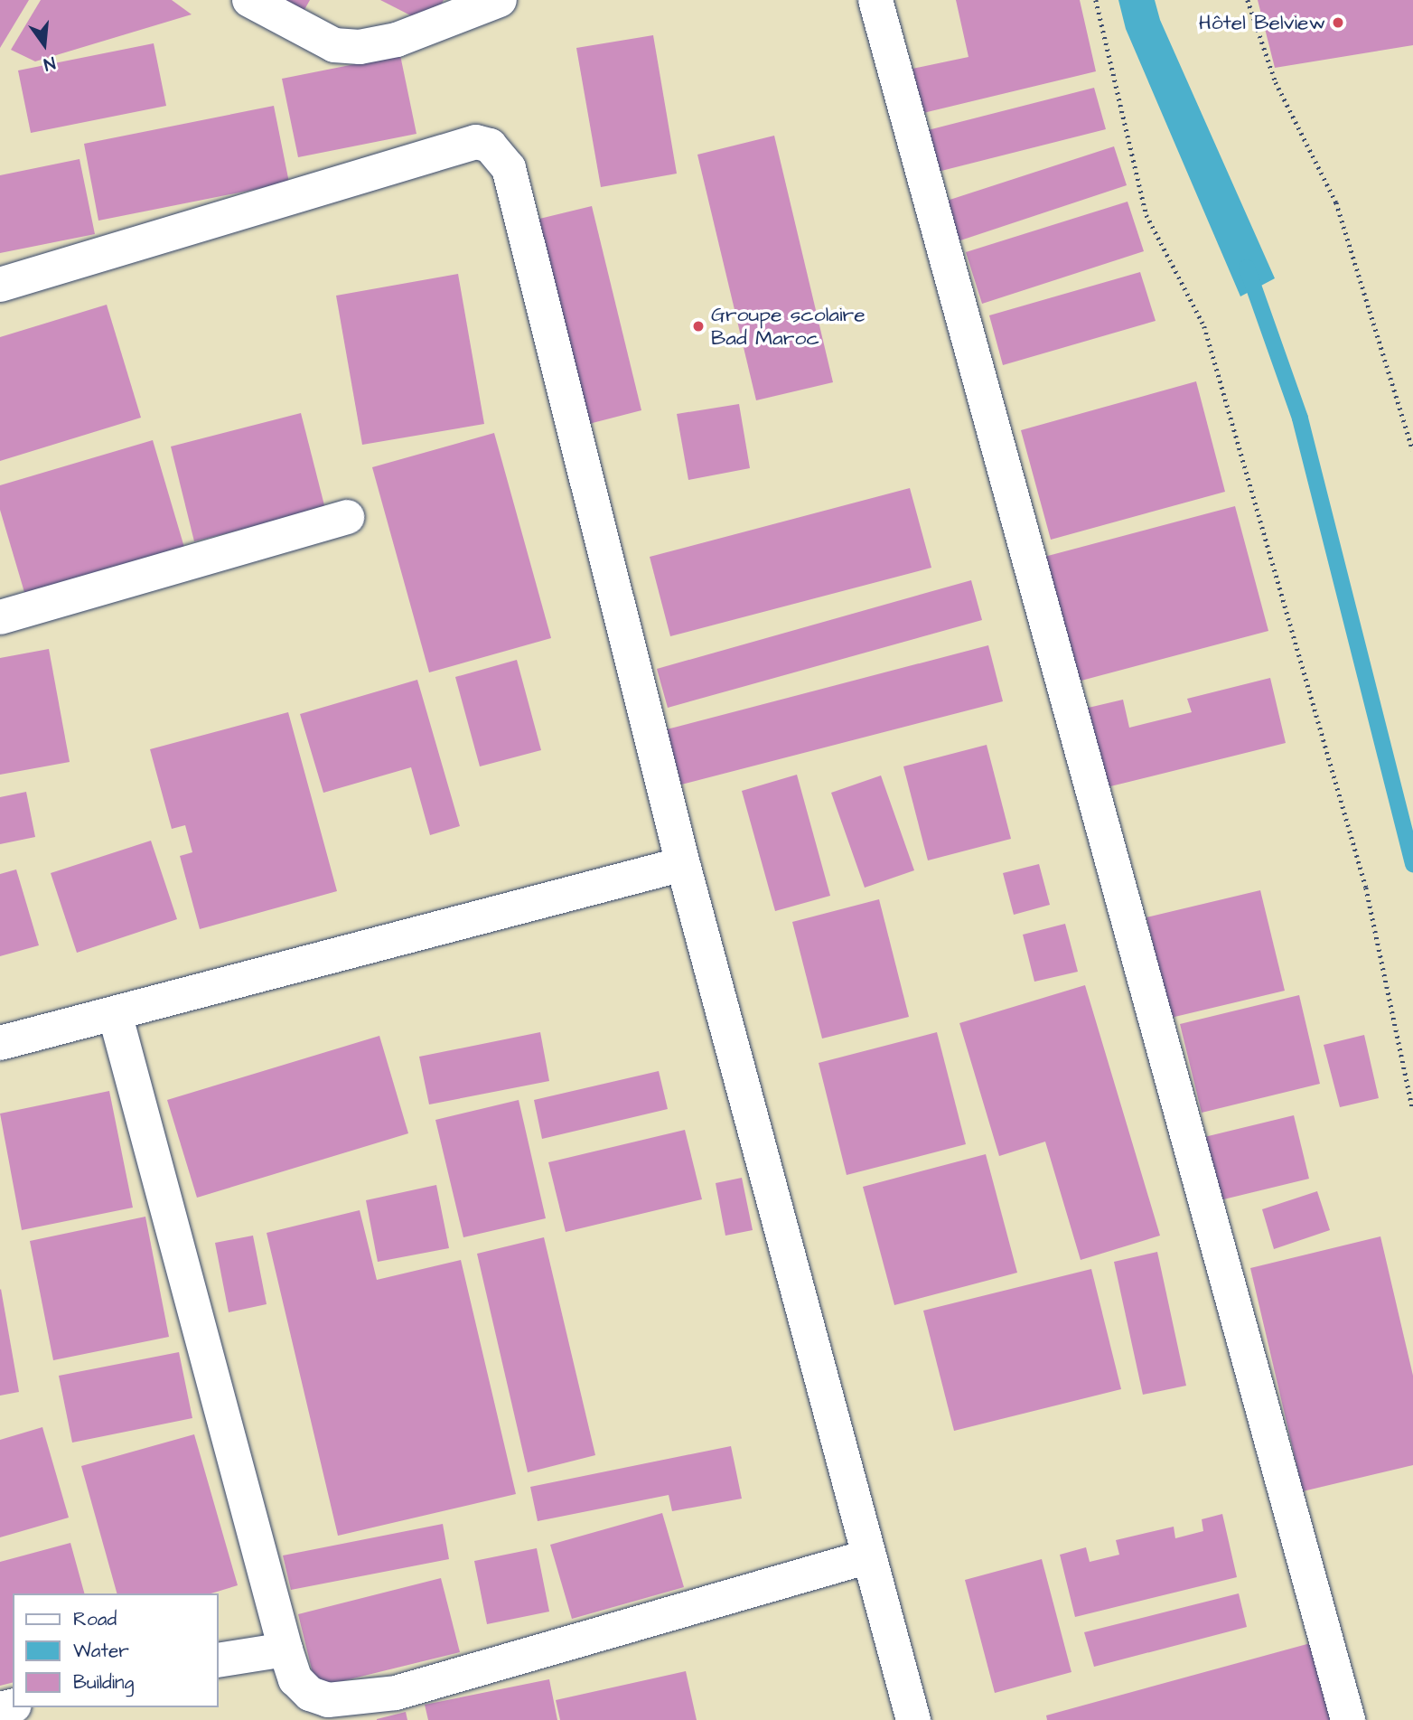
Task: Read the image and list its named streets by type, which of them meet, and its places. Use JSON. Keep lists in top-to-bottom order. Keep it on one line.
{"places":["Hôtel Belview","Groupe scolaire Bad Maroc"],"legend":["Road","Water","Building"],"north":"bottom"}
